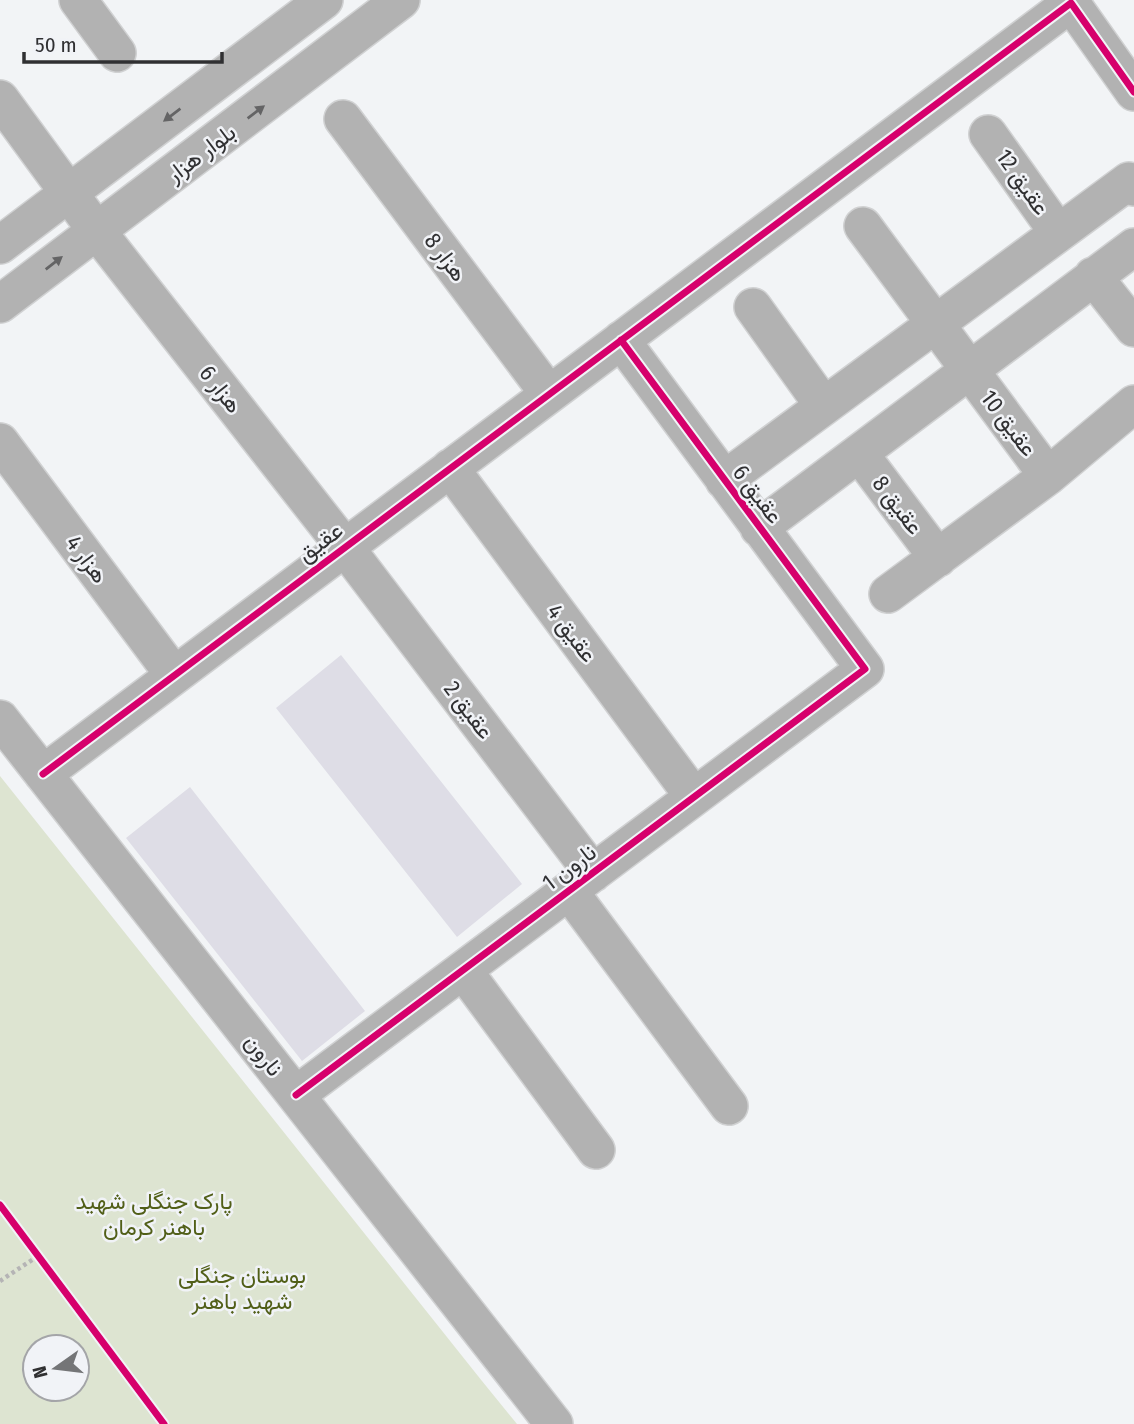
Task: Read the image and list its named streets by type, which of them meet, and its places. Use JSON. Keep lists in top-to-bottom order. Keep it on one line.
{"streets":{"street":["بلوار هزار","عقيق 12","هزار 8","هزار 6","عقيق 10","عقيق 6","عقيق 8","عقيق","هزار 4","عقيق 4","عقيق 2","نارون 1","نارون"]},"crossings":[["بلوار هزار","هزار 6"],["هزار 8","عقيق"],["هزار 6","عقيق"],["هزار 6","عقيق 2"],["عقيق 6","عقيق"],["عقيق 6","نارون 1"],["عقيق","هزار 4"],["عقيق","عقيق 4"],["عقيق","عقيق 2"],["عقيق","نارون"],["عقيق 4","نارون 1"],["عقيق 2","نارون 1"],["نارون 1","نارون"]],"parks":["پارک جنگلی شهید باهنر کرمان","بوستان جنگلی شهید باهنر"],"scale_bar":"50 m","north":"left"}
